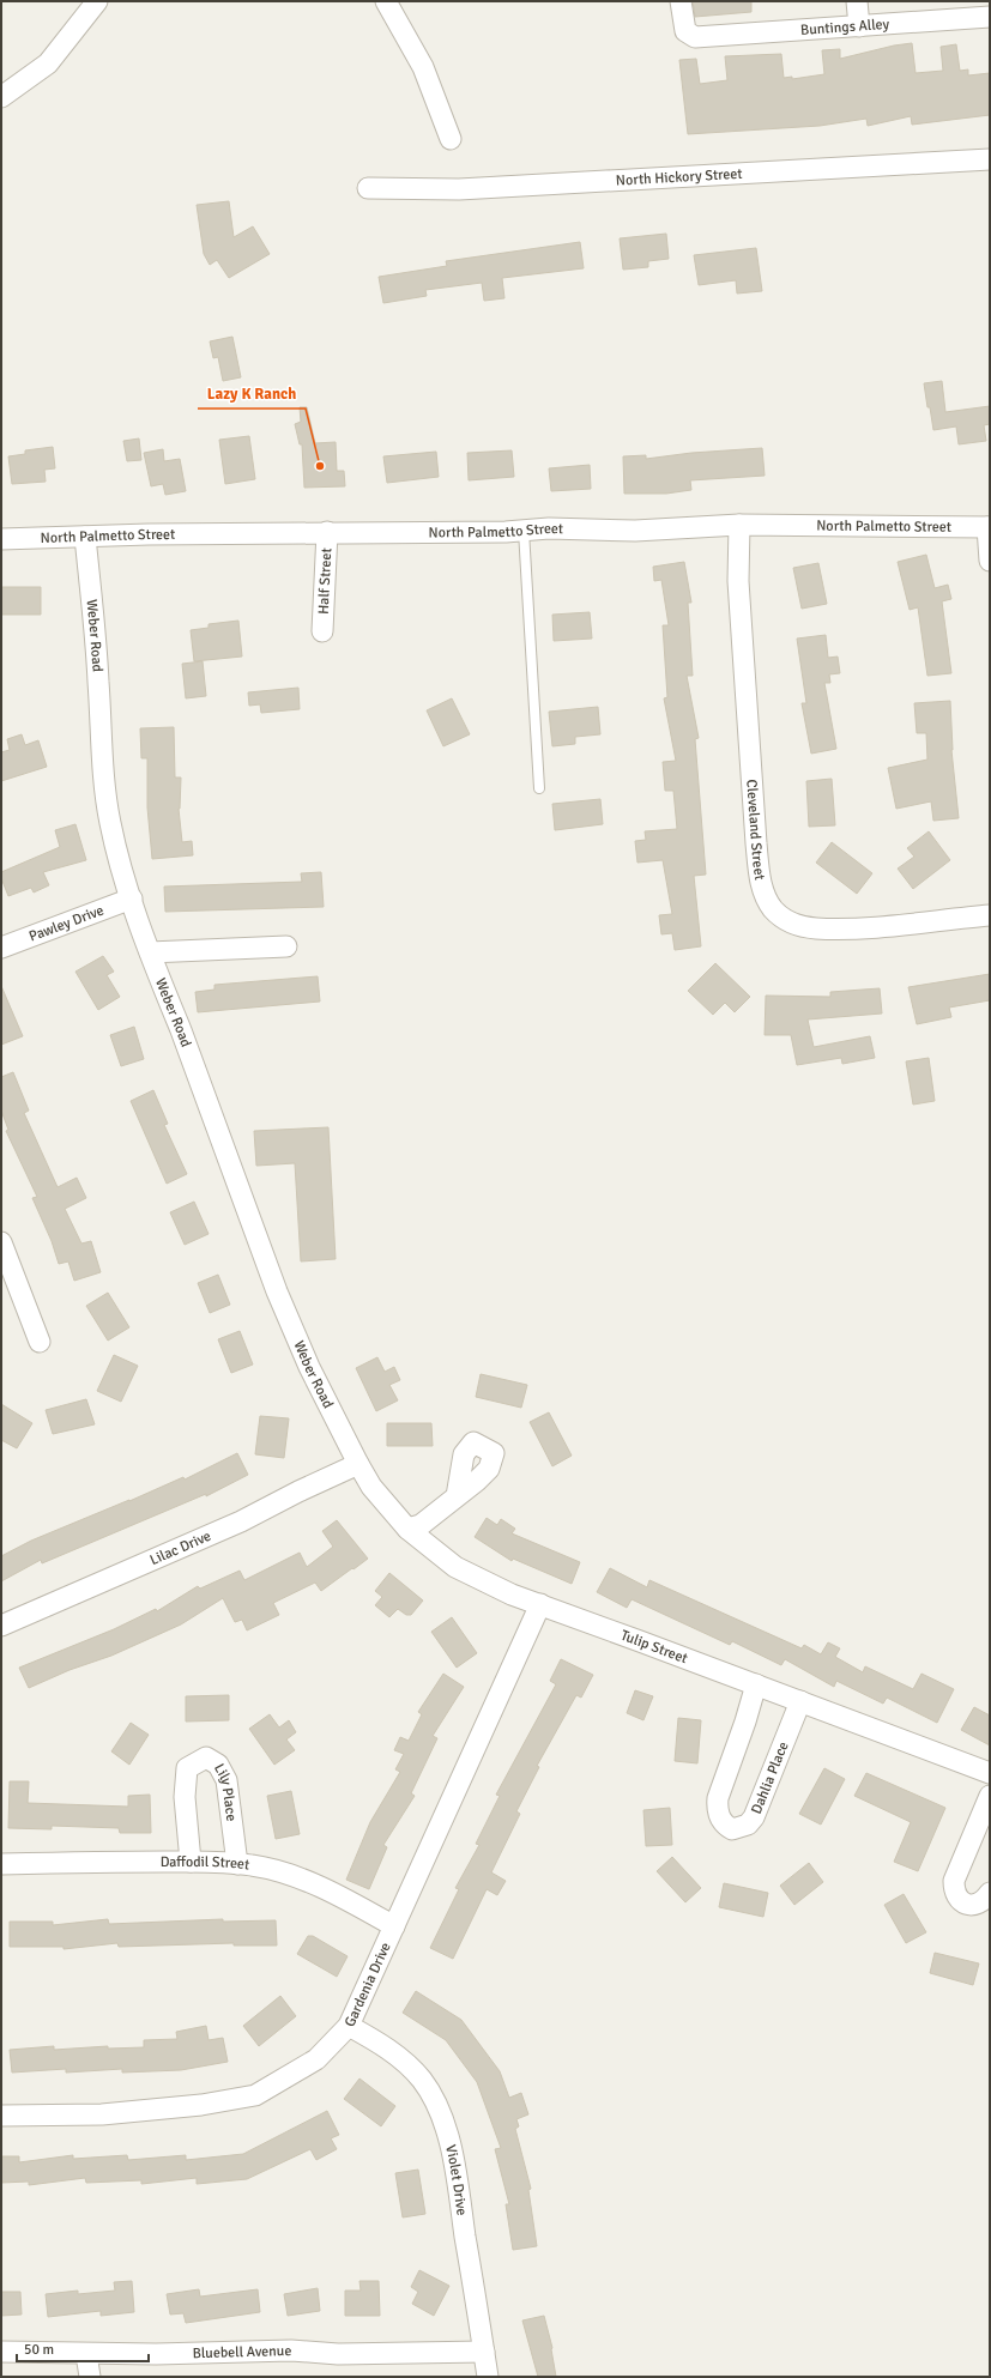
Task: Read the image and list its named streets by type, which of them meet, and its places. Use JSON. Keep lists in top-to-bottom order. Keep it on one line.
{"streets":{"street":["Buntings Alley","North Hickory Street","North Palmetto Street","Half Street","Weber Road","Cleveland Street","Pawley Drive","Lilac Drive","Tulip Street","Dahlia Place","Lily Place","Daffodil Street","Gardenia Drive","Violet Drive","Bluebell Avenue"]},"crossings":[["North Palmetto Street","Half Street"],["North Palmetto Street","Weber Road"],["North Palmetto Street","Cleveland Street"],["Weber Road","Pawley Drive"],["Weber Road","Lilac Drive"],["Weber Road","Tulip Street"],["Lilac Drive","Tulip Street"],["Tulip Street","Dahlia Place"],["Tulip Street","Gardenia Drive"],["Lily Place","Daffodil Street"],["Daffodil Street","Gardenia Drive"],["Gardenia Drive","Violet Drive"],["Violet Drive","Bluebell Avenue"]],"places":["Lazy K Ranch"],"scale_bar":"50 m"}
